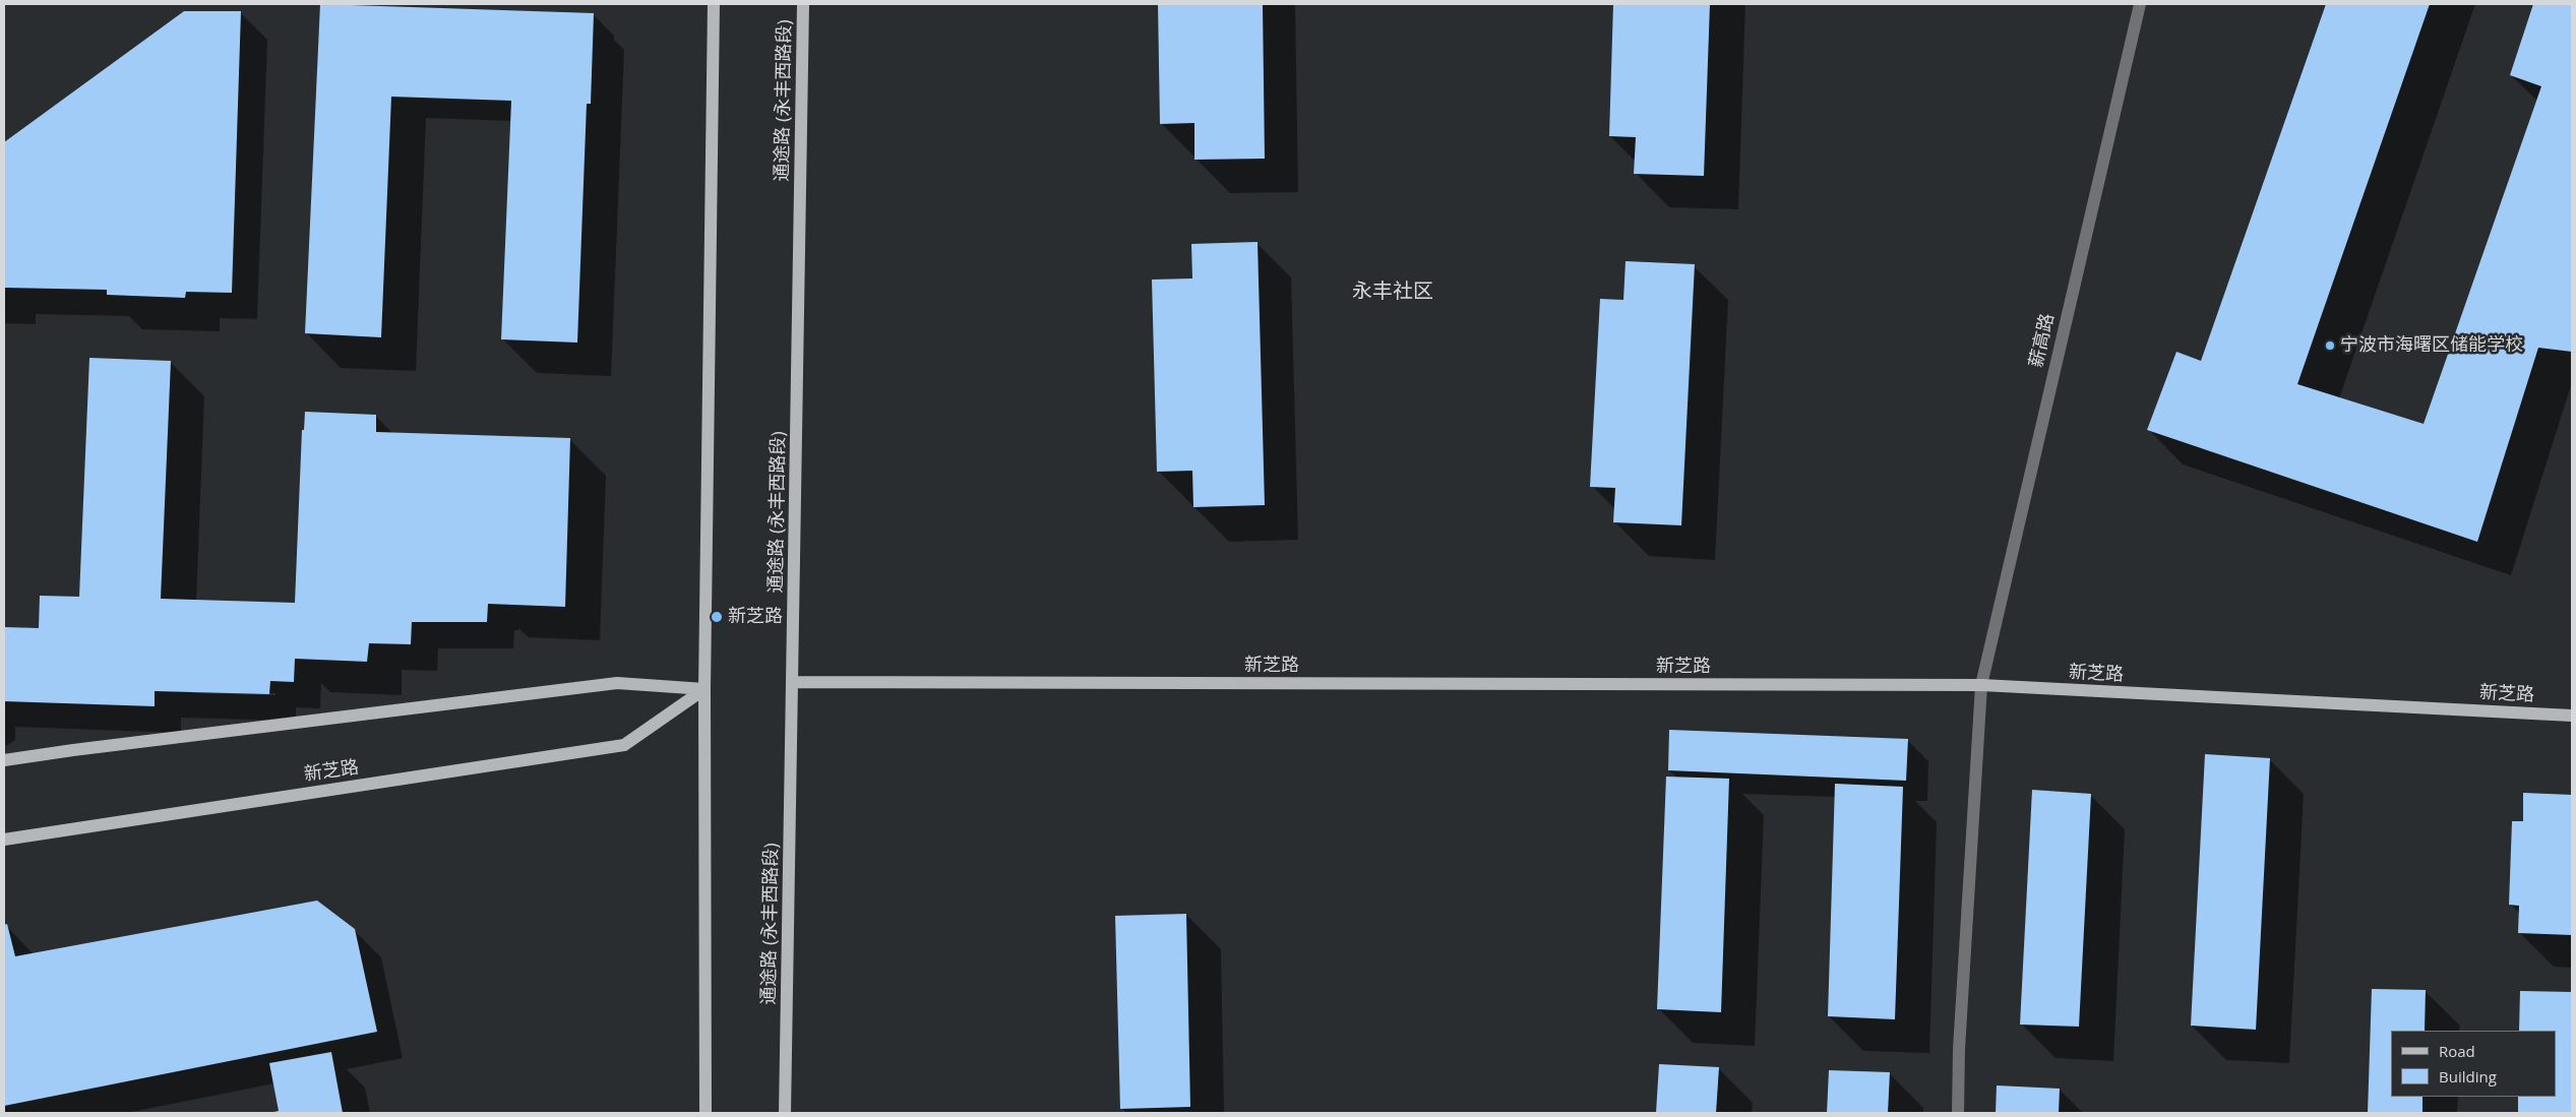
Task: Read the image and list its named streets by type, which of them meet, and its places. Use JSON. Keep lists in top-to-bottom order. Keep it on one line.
{"streets":{"main road":["通途路 (永丰西路段)","新芝路"],"street":["薪高路"]},"crossings":[["通途路 (永丰西路段)","新芝路"],["薪高路","新芝路"]],"districts":["永丰社区"],"places":["宁波市海曙区储能学校","新芝路"],"legend":["Road","Building"]}
